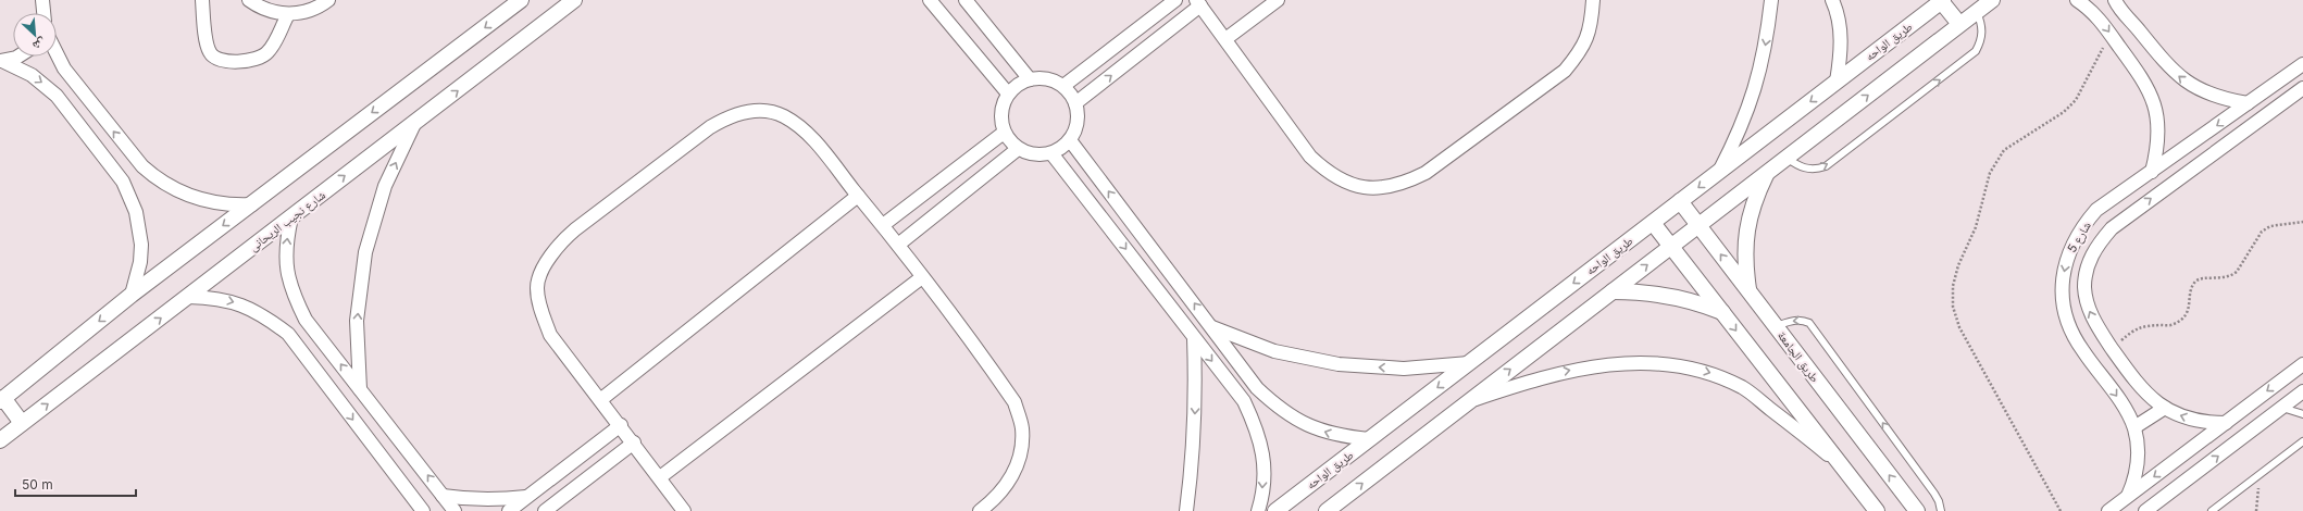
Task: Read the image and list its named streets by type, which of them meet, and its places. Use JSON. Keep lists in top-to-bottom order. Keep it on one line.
{"streets":{"street":["طريق الواحه","شارع نجيب الريحانى","شارع 5","طريق الجامعة"]},"crossings":[["طريق الواحه","طريق الجامعة"]],"scale_bar":"50 m","north":"bottom right"}
